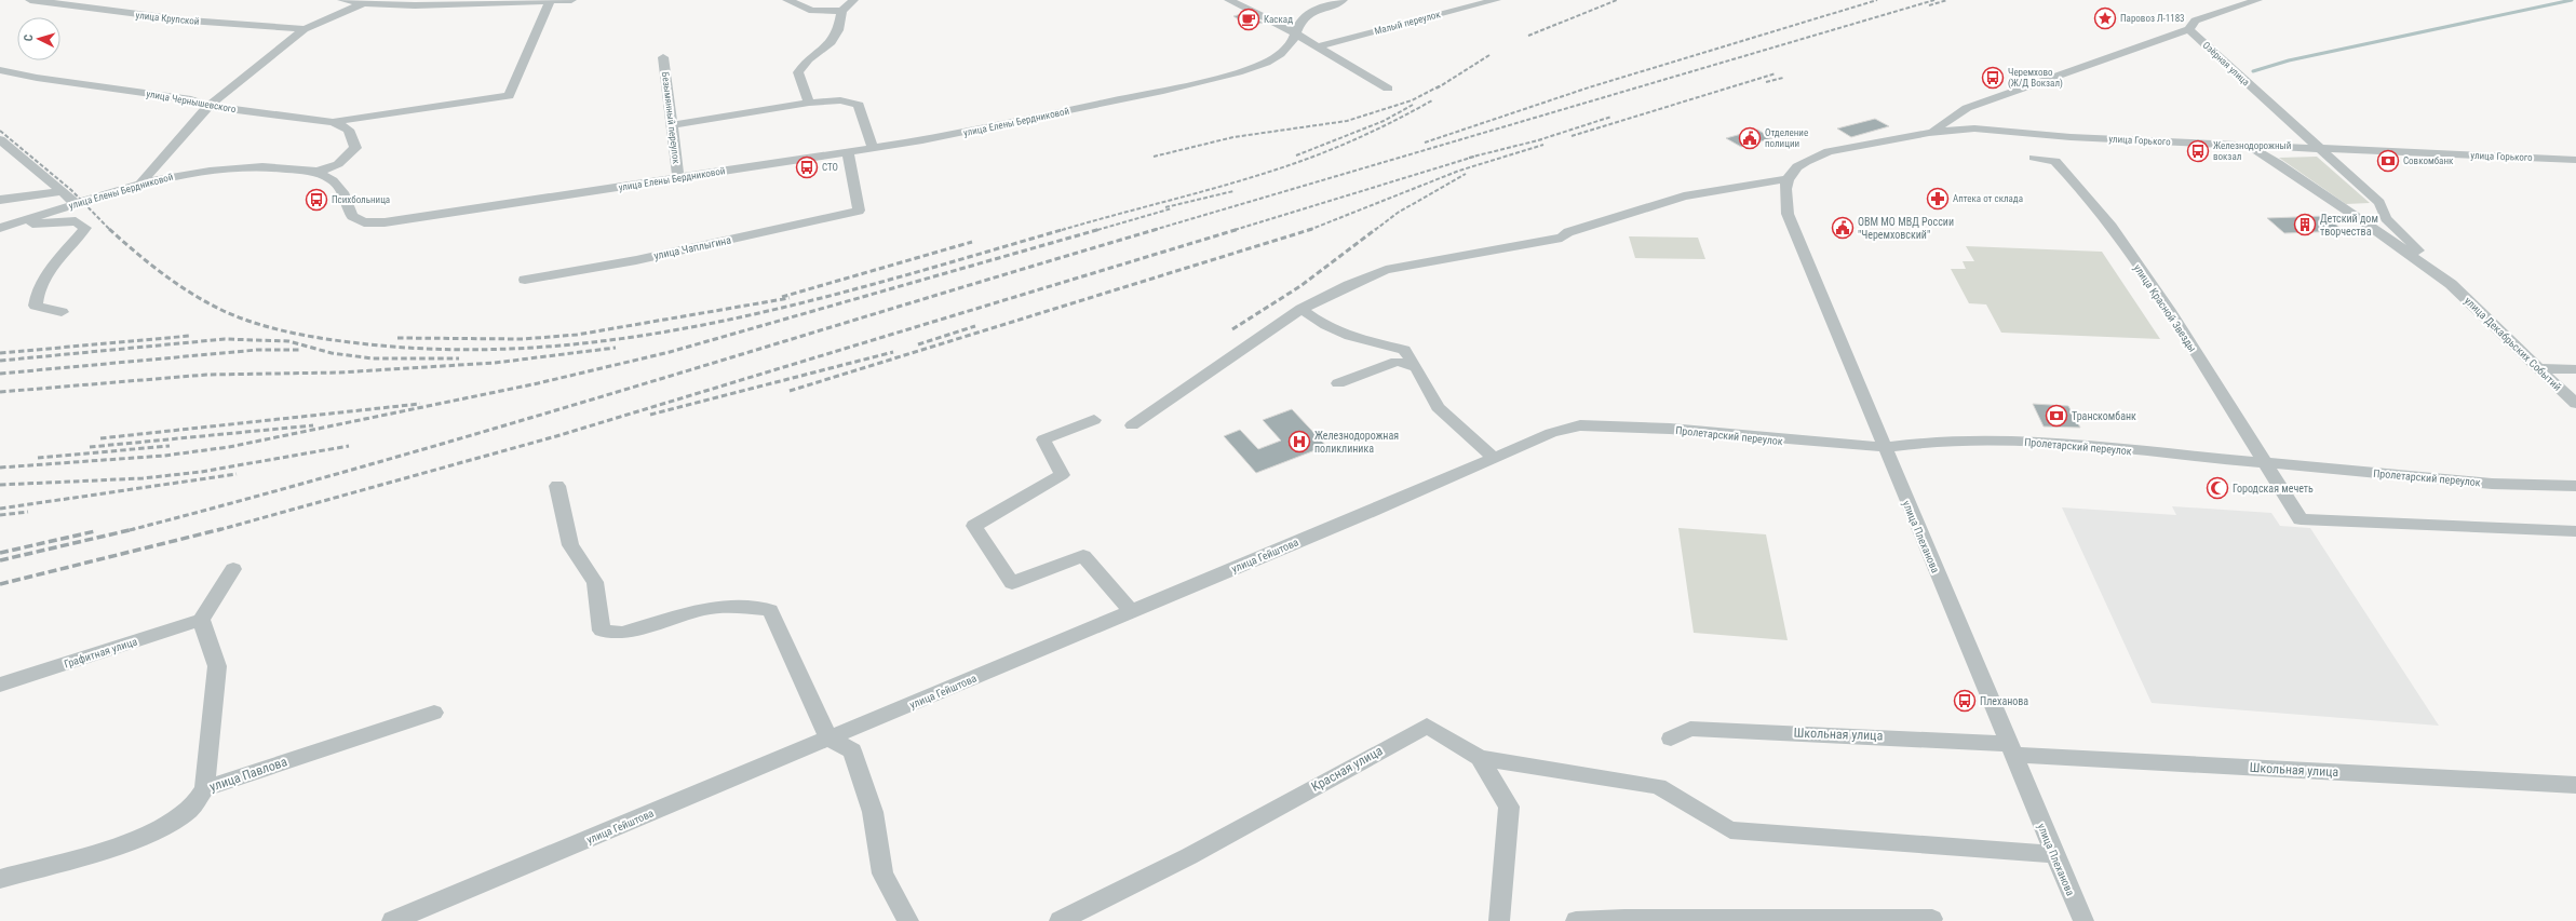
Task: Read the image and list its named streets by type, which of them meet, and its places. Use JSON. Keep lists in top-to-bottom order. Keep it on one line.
{"streets":{"street":["улица Крупской","Малый переулок","Озёрная улица","улица Чернышевского","Безымянный переулок","улица Елены Бердниковой","улица Горького","улица Чаплыгина","улица Красной Звезды","улица Декабрьских Событий","Пролетарский переулок","улица Плеханова","улица Гейштова","Графитная улица","Школьная улица","Красная улица","улица Павлова"]},"crossings":[["Озёрная улица","улица Горького"],["Озёрная улица","улица Декабрьских Событий"],["улица Чернышевского","улица Елены Бердниковой"],["Безымянный переулок","улица Елены Бердниковой"],["улица Елены Бердниковой","улица Чаплыгина"],["улица Горького","улица Декабрьских Событий"],["улица Горького","улица Плеханова"],["улица Красной Звезды","Пролетарский переулок"],["Пролетарский переулок","улица Плеханова"],["Пролетарский переулок","улица Гейштова"],["улица Плеханова","Школьная улица"]],"places":{"place":["Паровоз Л-1183"],"cafe":["Каскад"],"bus stop":["Черемхово (Ж/Д Вокзал)","Железнодорожный вокзал","СТО","Психбольница","Плеханова"],"public building":["Отделение полиции","ОВМ МО МВД России \"Черемховский\""],"bank":["Совкомбанк","Транскомбанк"],"pharmacy":["Аптека от склада"],"building":["Детский дом творчества"],"hospital":["Железнодорожная поликлиника"],"mosque":["Городская мечеть"]},"north":"left"}
